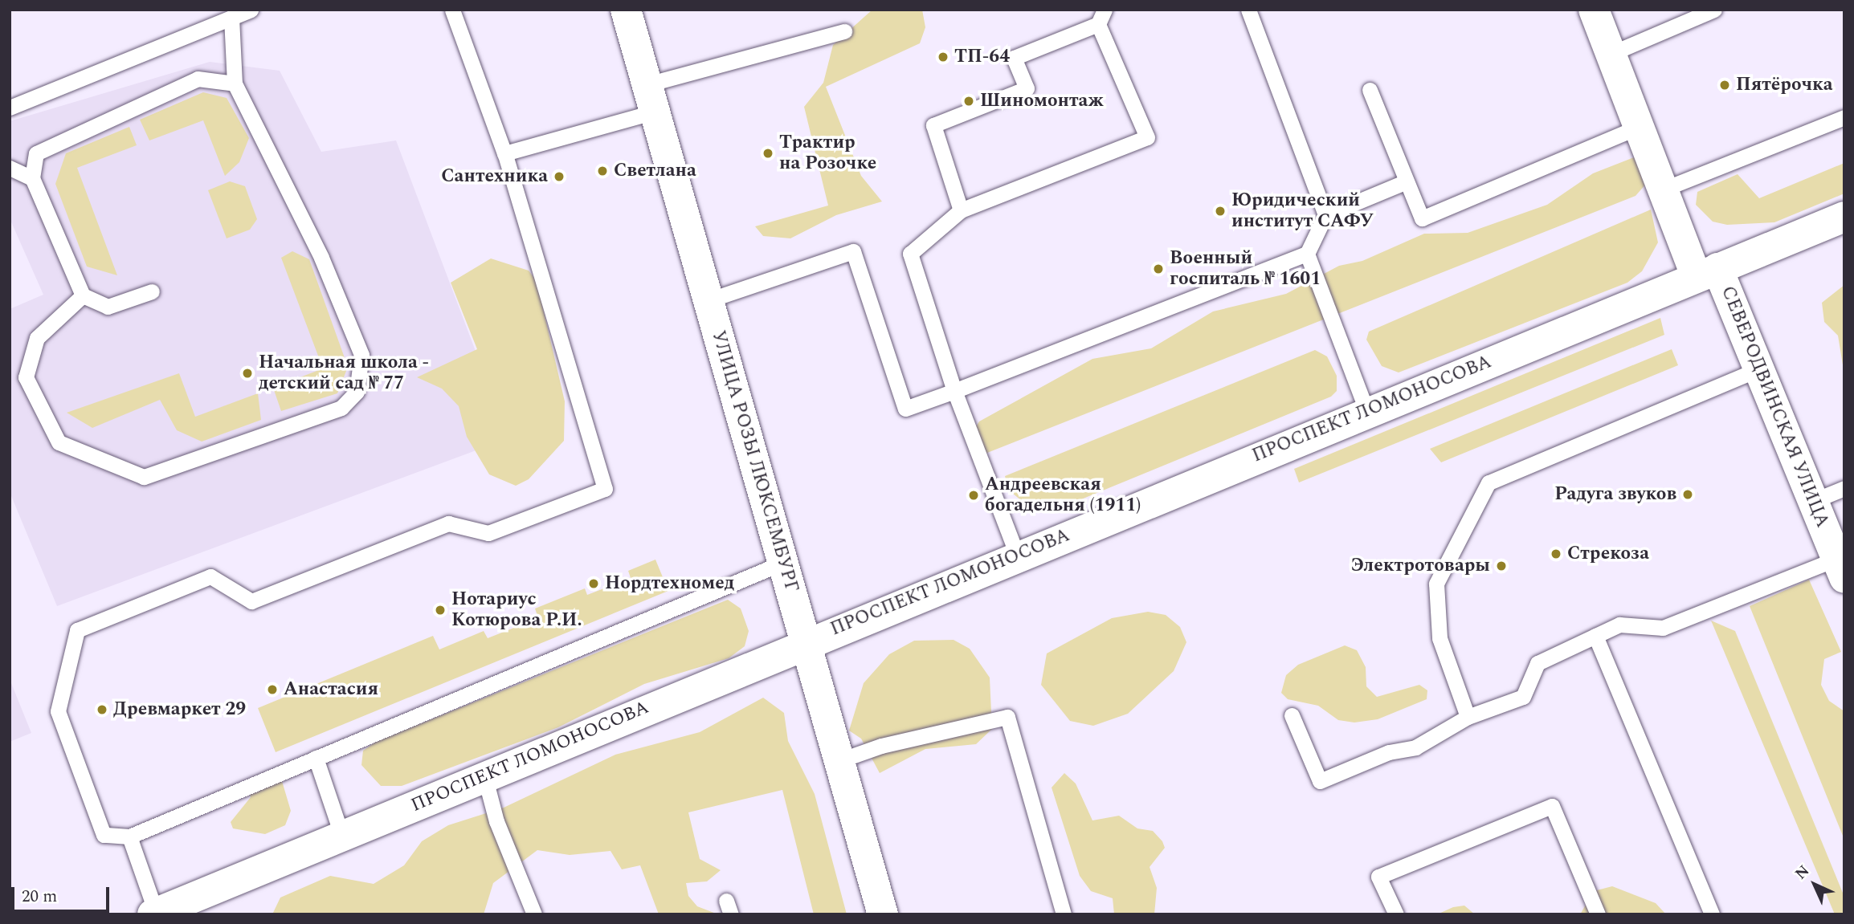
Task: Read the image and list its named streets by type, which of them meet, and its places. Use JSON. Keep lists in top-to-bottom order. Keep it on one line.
{"streets":{"main road":["СЕВЕРОДВИНСКАЯ УЛИЦА","ПРОСПЕКТ ЛОМОНОСОВА","УЛИЦА РОЗЫ ЛЮКСЕМБУРГ"]},"crossings":[["СЕВЕРОДВИНСКАЯ УЛИЦА","ПРОСПЕКТ ЛОМОНОСОВА"],["ПРОСПЕКТ ЛОМОНОСОВА","УЛИЦА РОЗЫ ЛЮКСЕМБУРГ"]],"places":["ТП-64","Пятёрочка","Шиномонтаж","Трактир на Розочке","Светлана","Сантехника","Юридический институт САФУ","Военный госпиталь № 1601","Начальная школа - детский сад № 77","Радуга звуков","Андреевская богадельня (1911)","Стрекоза","Электротовары","Нордтехномед","Нотариус Котюрова Р.И.","Анастасия","Древмаркет 29"],"scale_bar":"20 m","north":"top left"}
